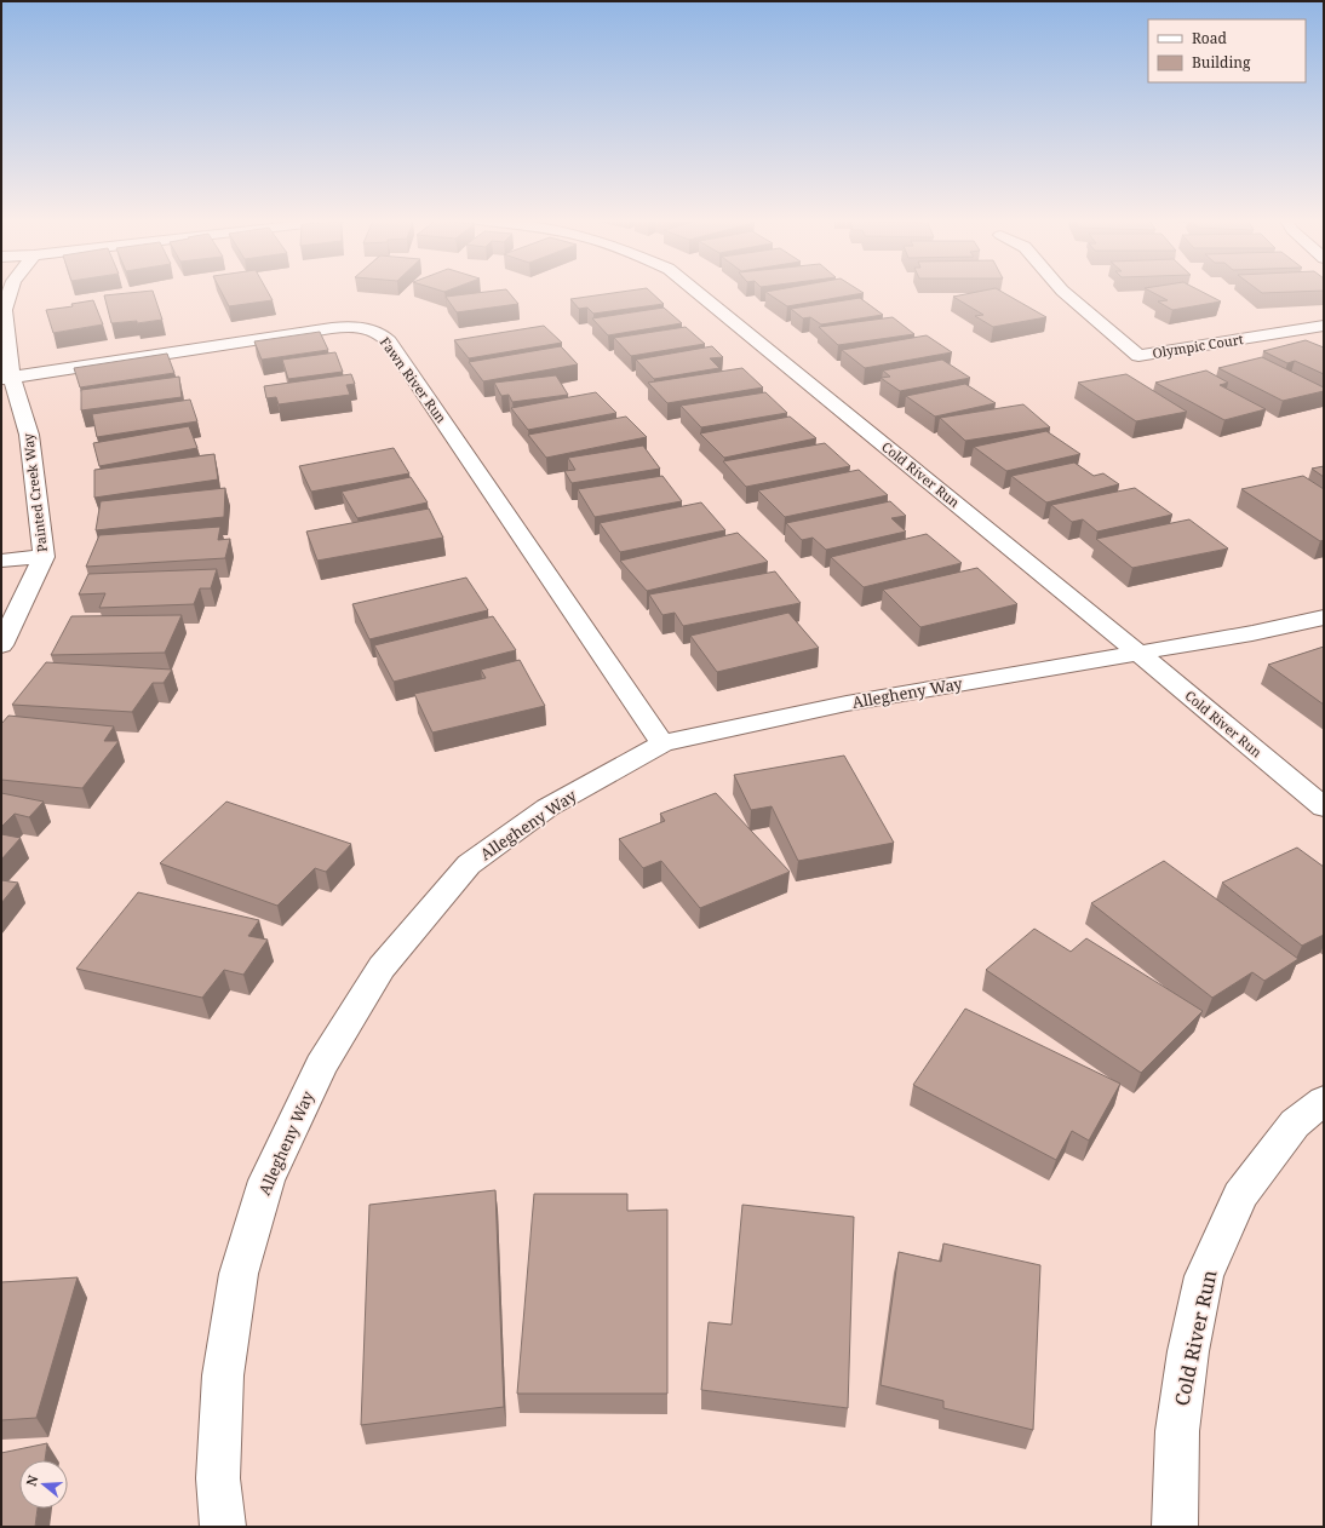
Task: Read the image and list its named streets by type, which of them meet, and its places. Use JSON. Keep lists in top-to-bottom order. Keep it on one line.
{"streets":{"street":["Olympic Court","Fawn River Run","Cold River Run","Painted Creek Way","Allegheny Way"]},"crossings":[["Fawn River Run","Painted Creek Way"],["Fawn River Run","Allegheny Way"],["Cold River Run","Allegheny Way"]],"legend":["Road","Building"],"north":"left"}
